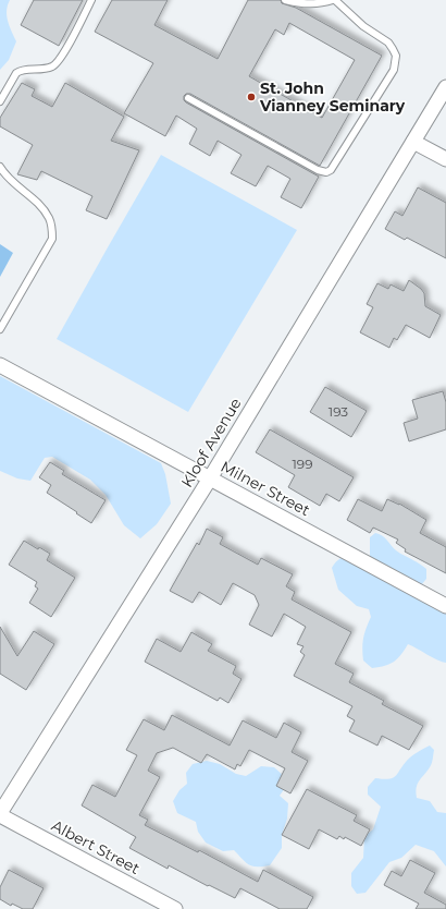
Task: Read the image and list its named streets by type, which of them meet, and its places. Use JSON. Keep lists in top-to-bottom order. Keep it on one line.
{"streets":{"street":["Kloof Avenue","Milner Street","Albert Street"]},"crossings":[["Kloof Avenue","Milner Street"],["Kloof Avenue","Albert Street"]],"places":["St. John Vianney Seminary"],"house_numbers":["193","199"]}
